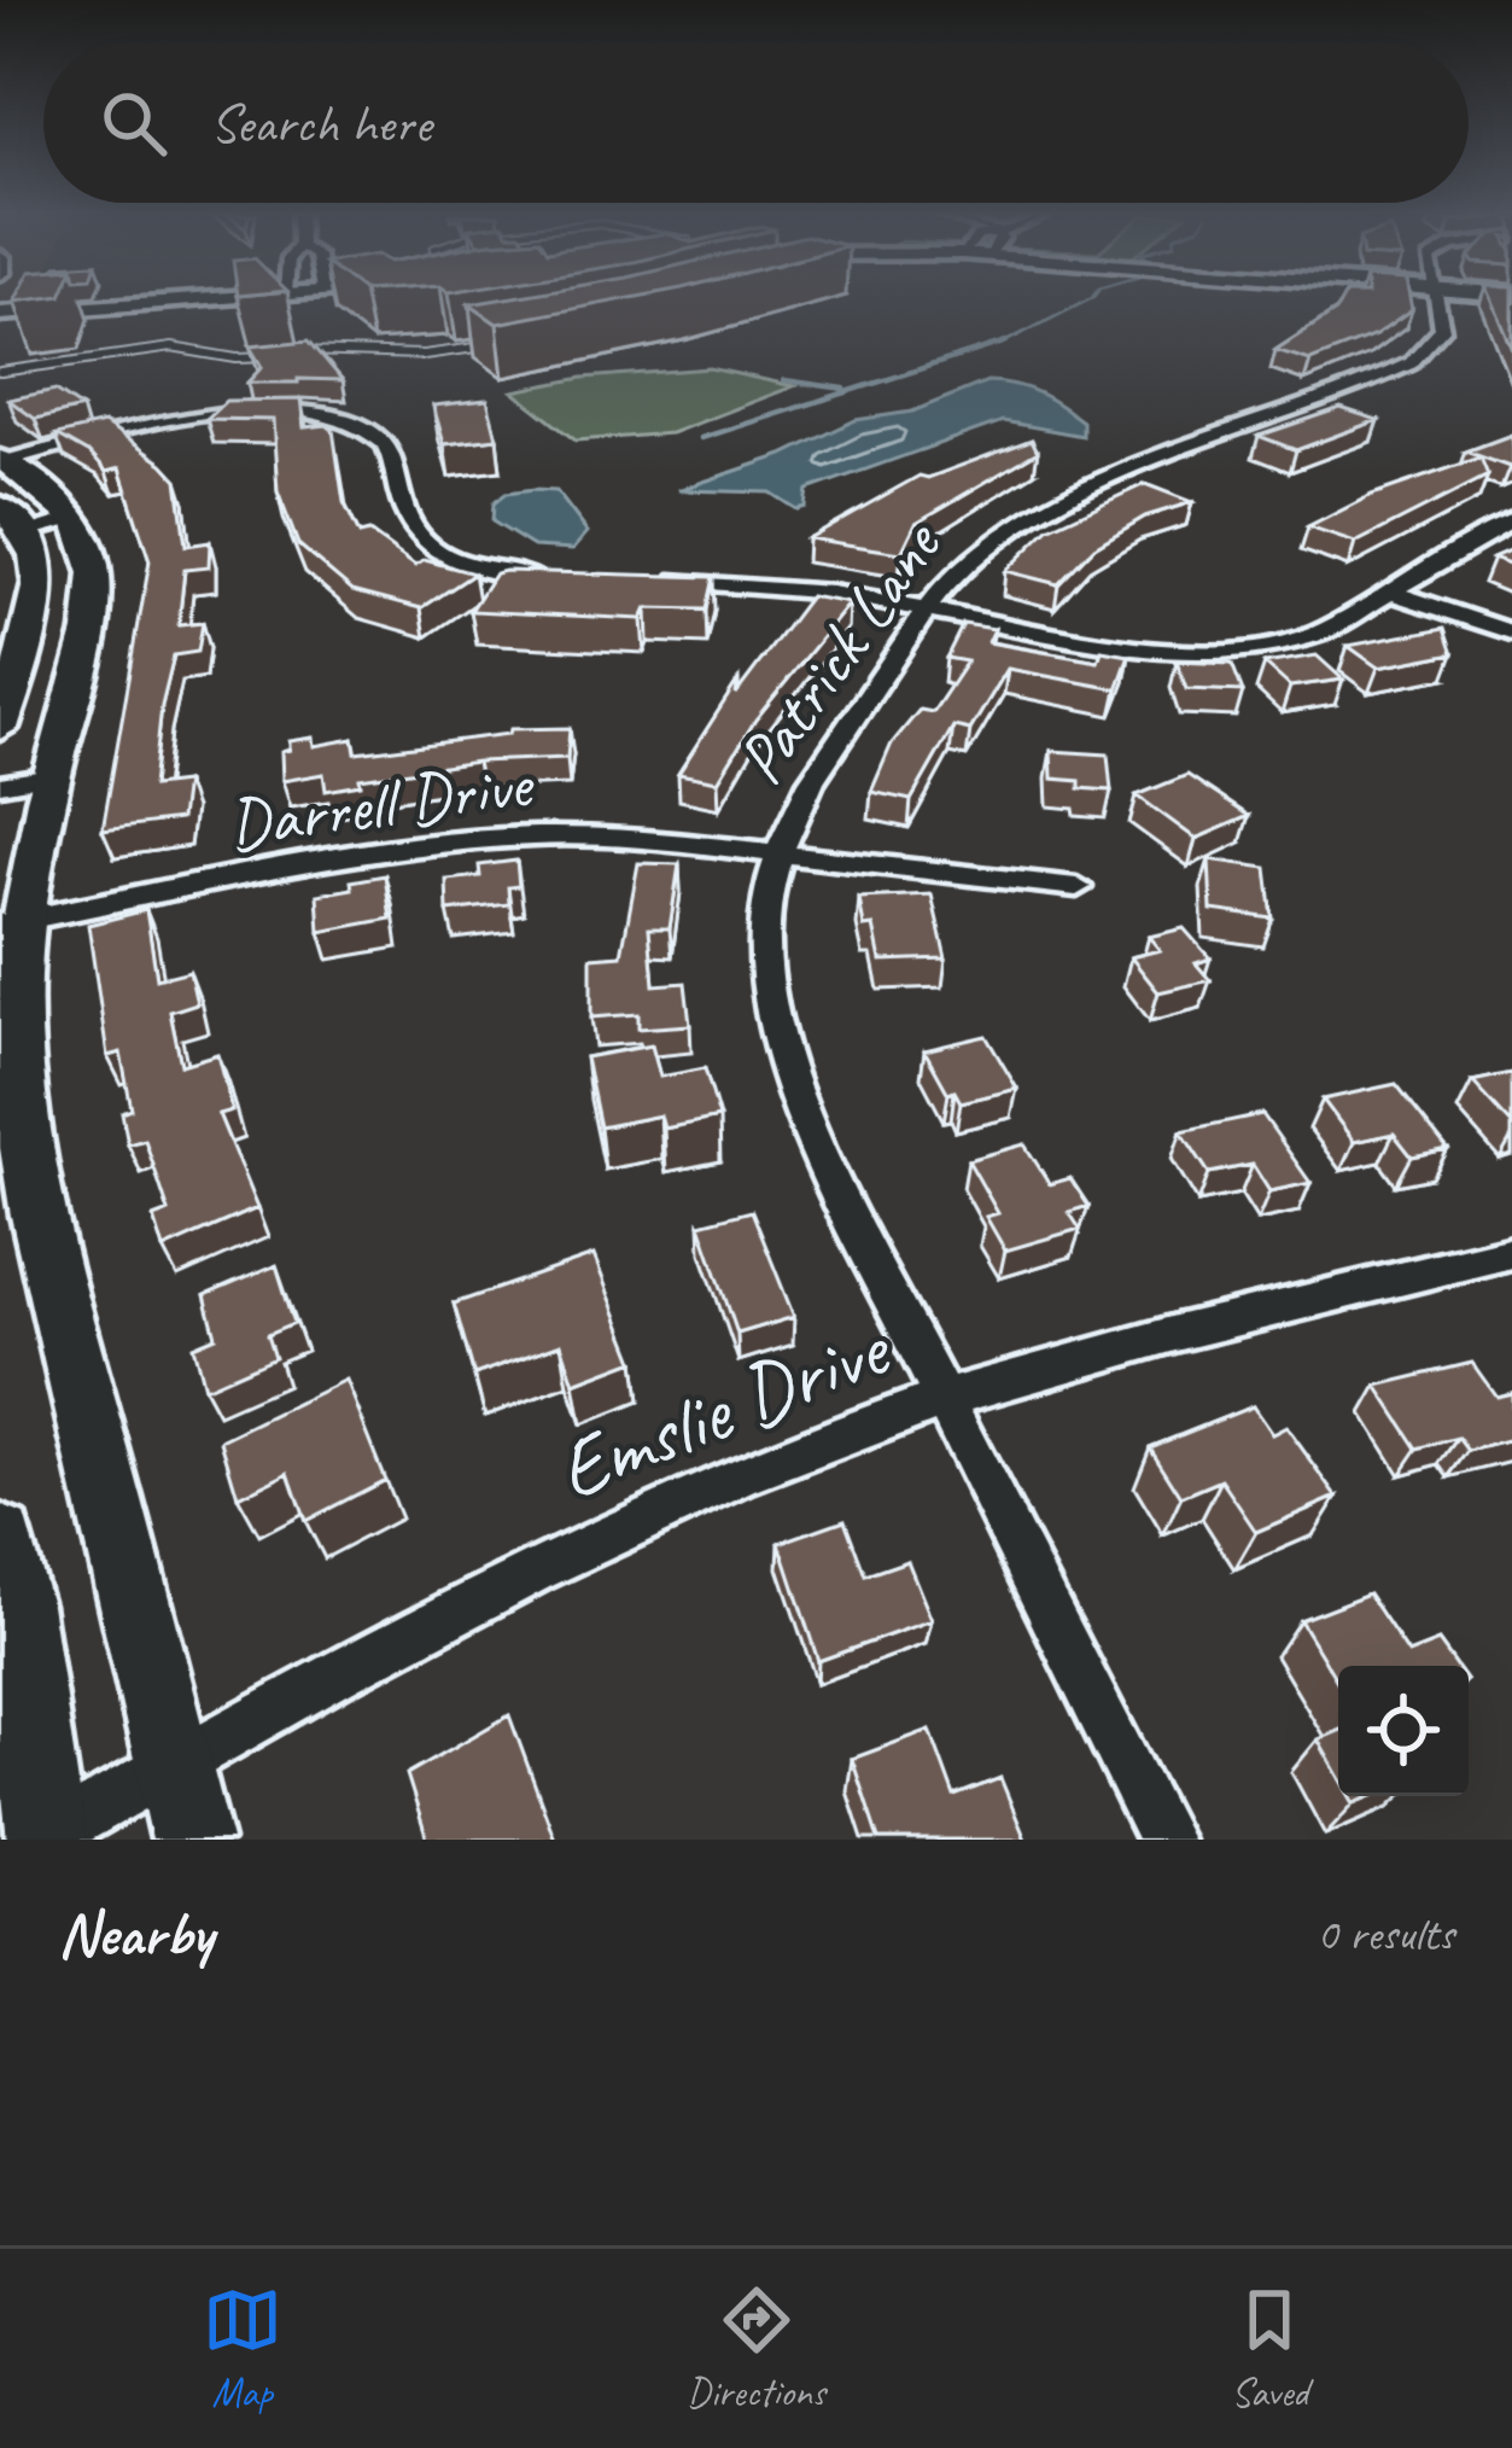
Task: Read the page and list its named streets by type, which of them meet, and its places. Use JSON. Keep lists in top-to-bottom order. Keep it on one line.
{"streets":{"street":["Patrick Lane","Darrell Drive","Emslie Drive"]},"crossings":[["Patrick Lane","Darrell Drive"],["Patrick Lane","Emslie Drive"]],"page":{"search":"Search here","heading":["Nearby","0 results"],"nav":["Map","Directions","Saved"]}}
